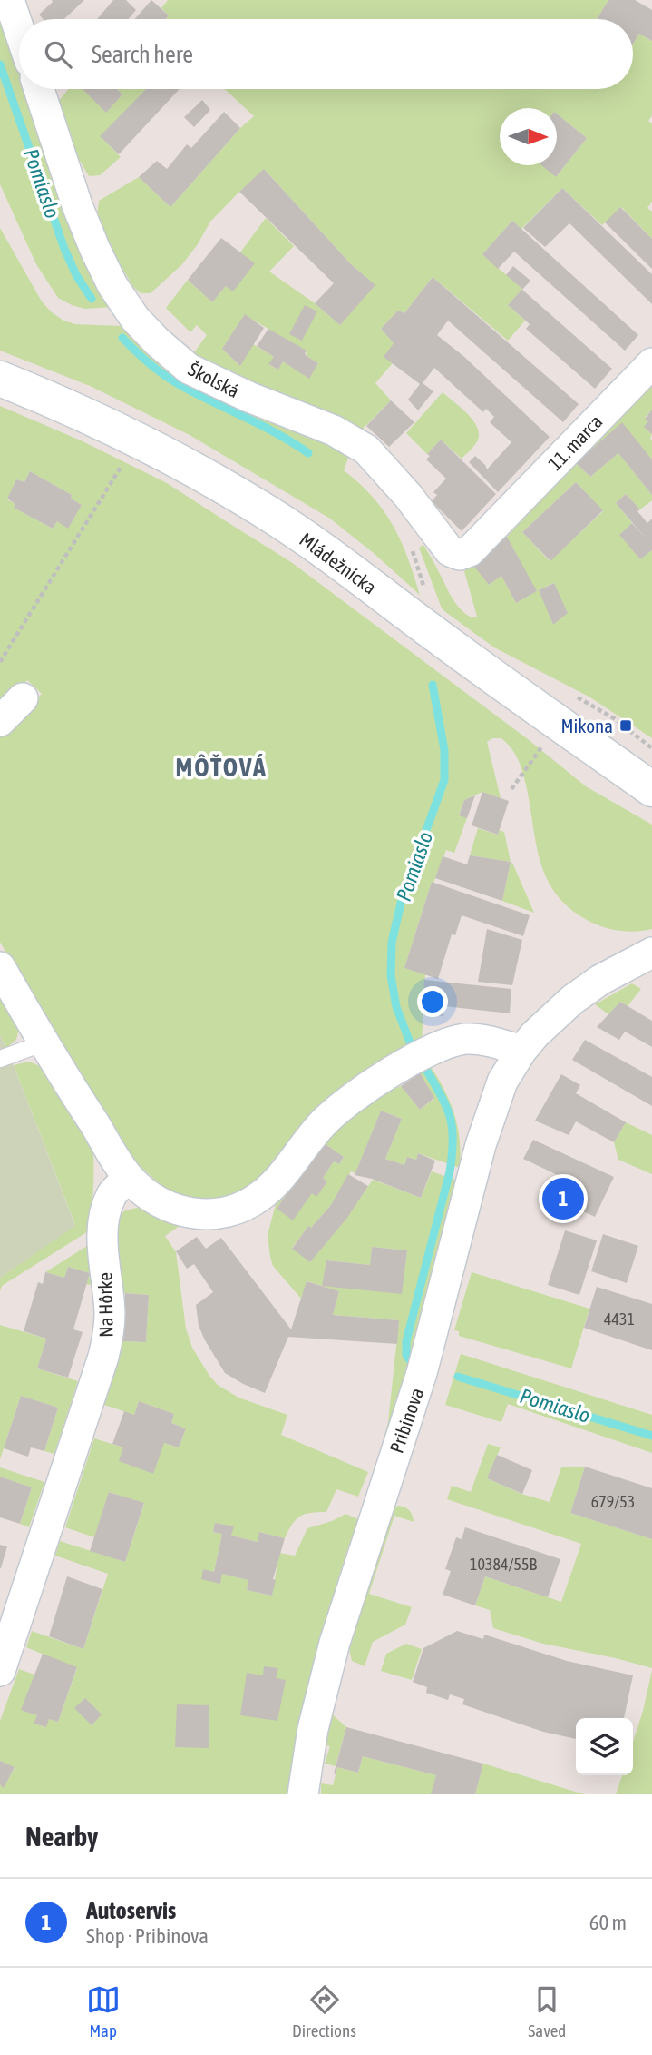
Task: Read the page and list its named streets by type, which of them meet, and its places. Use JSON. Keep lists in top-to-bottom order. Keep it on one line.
{"streets":{"street":["Školská","11. marca","Mládežnícka","Na Hôrke","Pribinova"]},"crossings":[["Školská","11. marca"]],"districts":["MÔŤOVÁ"],"water":["Pomiaslo"],"places":{"transit":["Mikona"]},"house_numbers":["4431","679/53","10384/55B"],"north":"right","page":{"search":"Search here","pins":"1","heading":"Nearby","list":[{"mark":"1","name":"Autoservis","note":"Shop · Pribinova","value":"60 m"}],"nav":["Map","Directions","Saved"]}}
